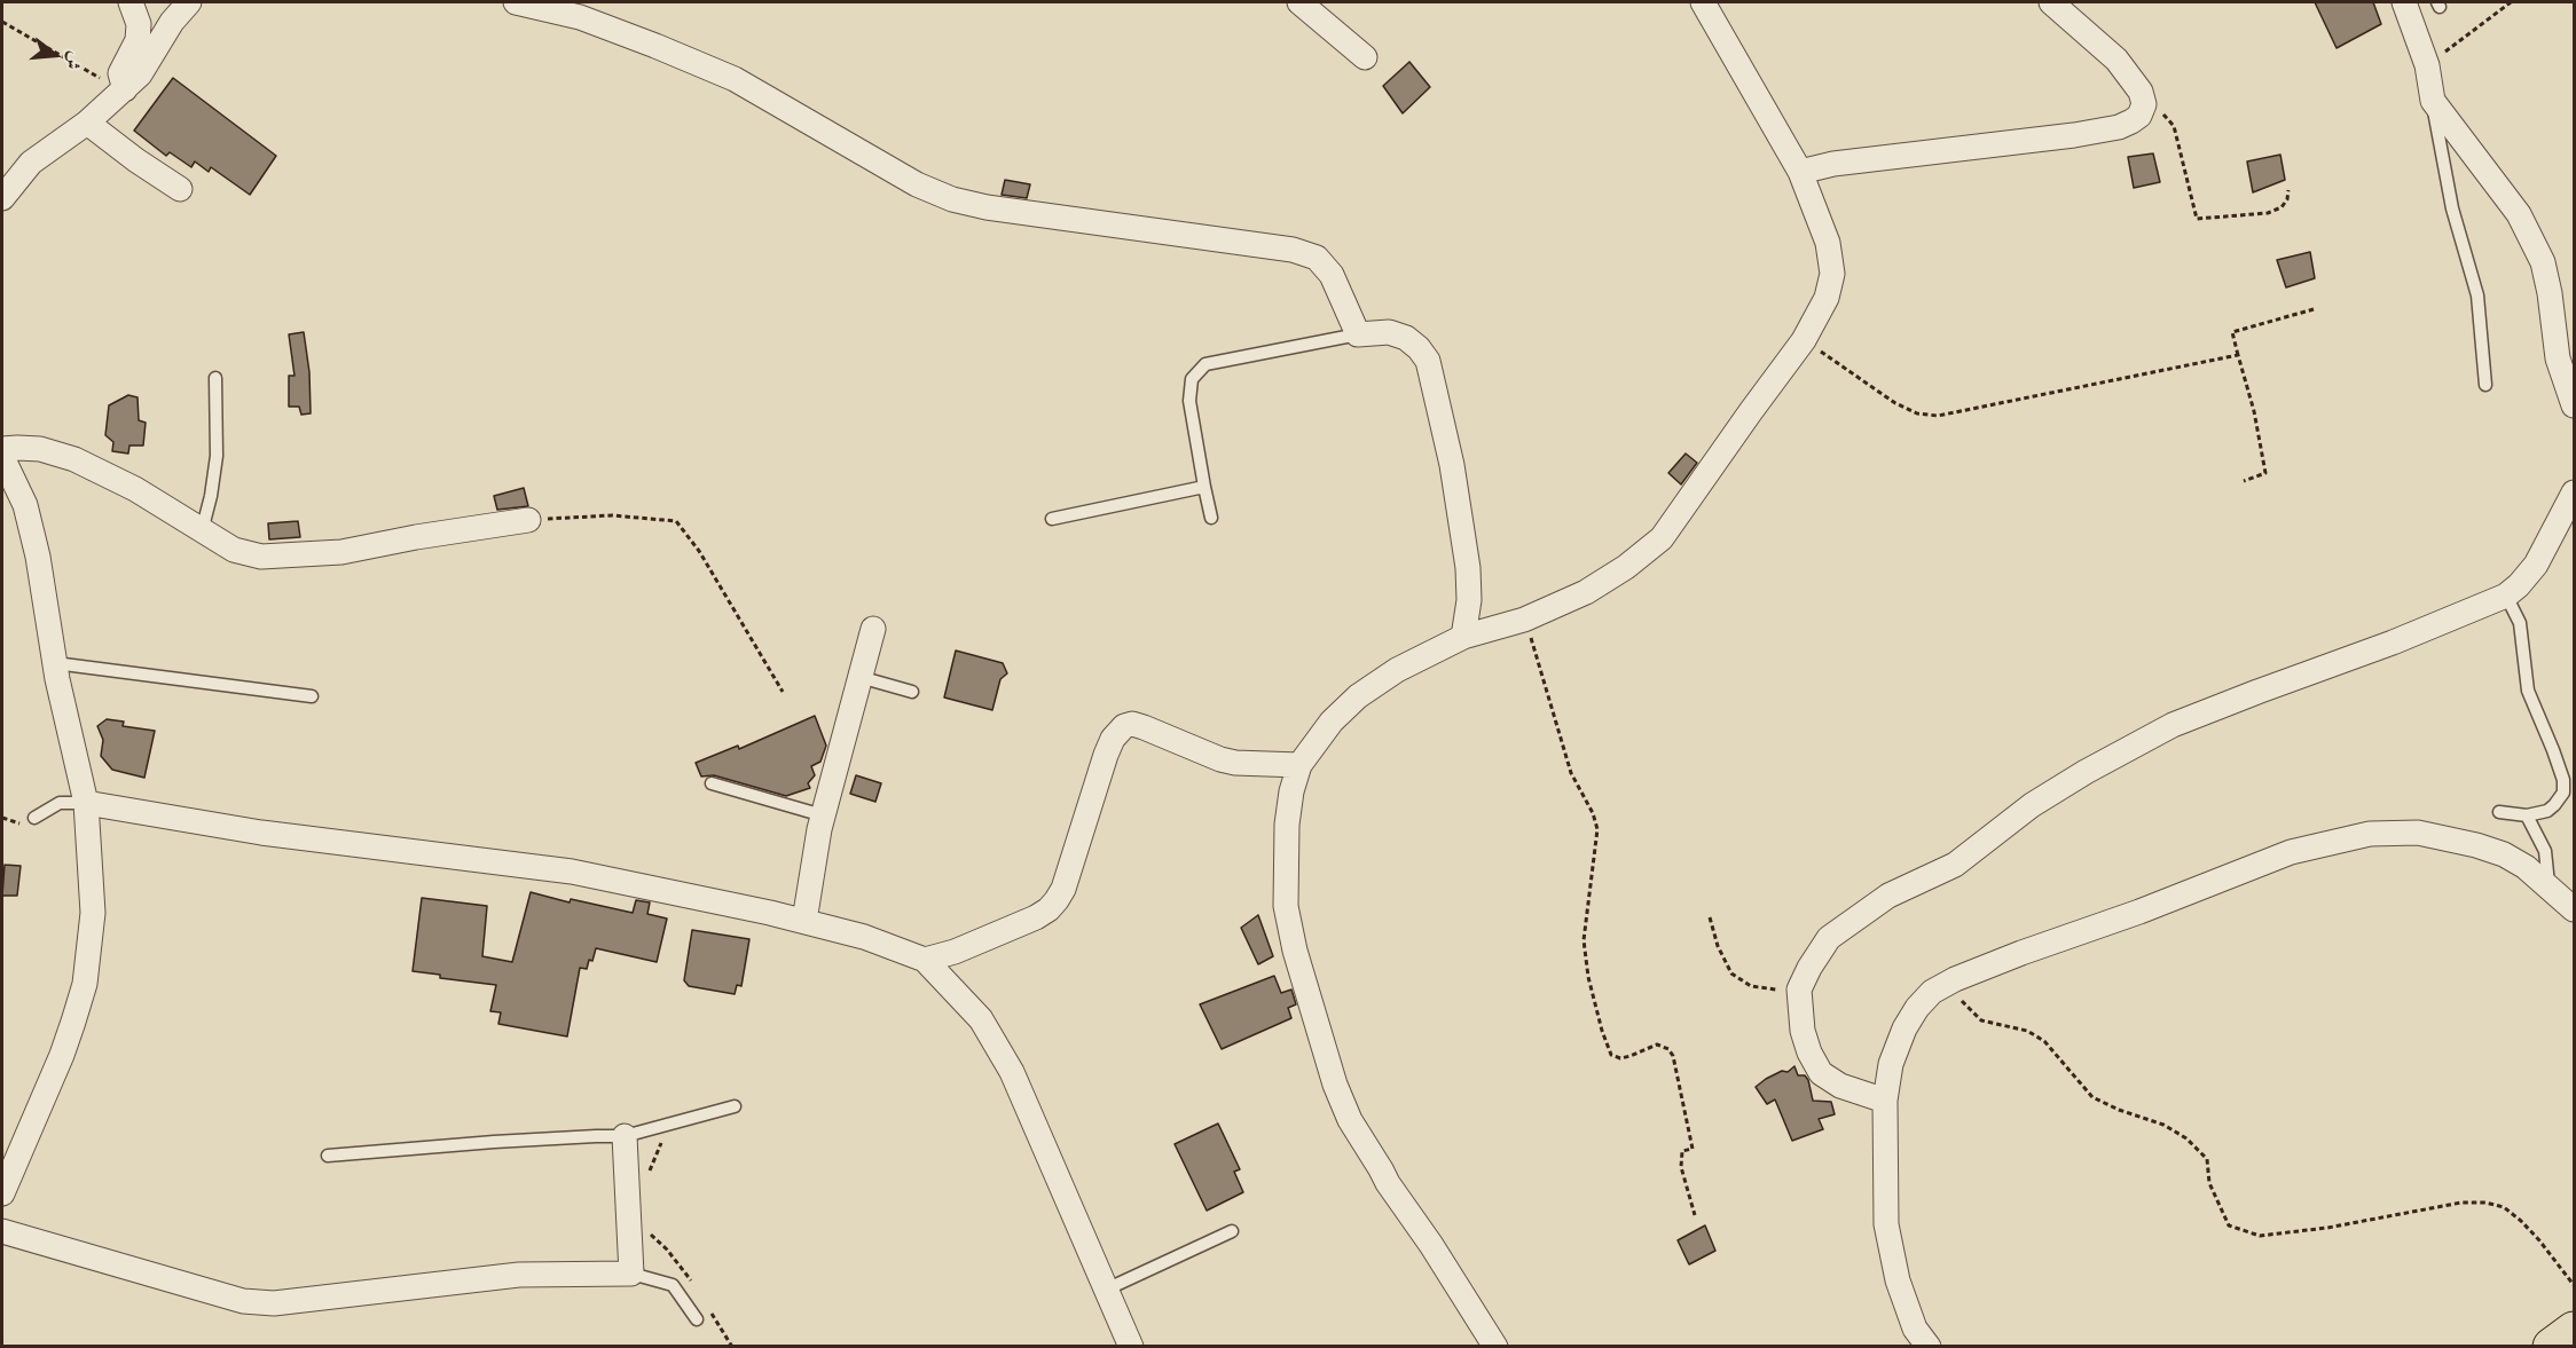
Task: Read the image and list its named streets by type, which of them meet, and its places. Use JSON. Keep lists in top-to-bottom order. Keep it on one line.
{"north":"right"}
